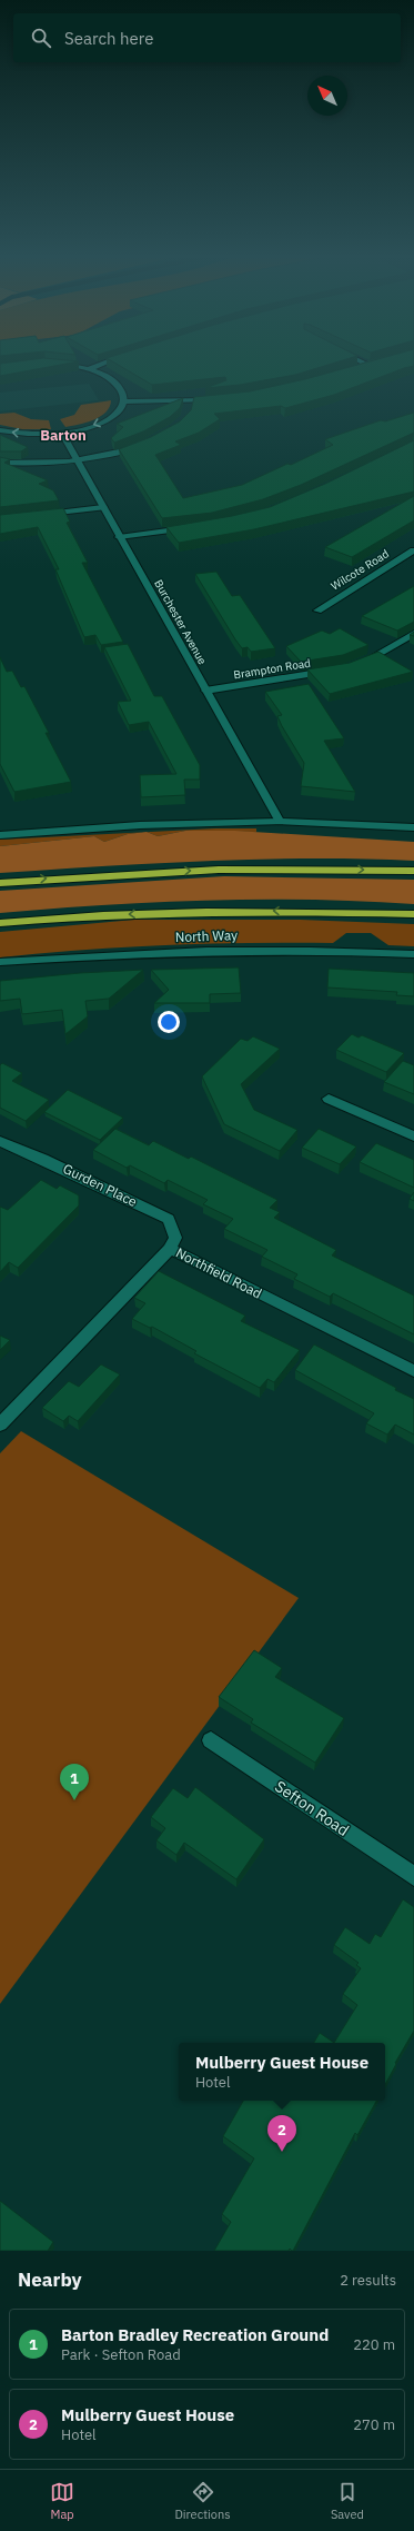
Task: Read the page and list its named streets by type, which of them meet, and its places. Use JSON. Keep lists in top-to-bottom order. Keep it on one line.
{"streets":{"highway":["North Way"],"street":["Wilcote Road","Burchester Avenue","Brampton Road","Gurden Place","Northfield Road","Sefton Road"]},"crossings":[["Burchester Avenue","Brampton Road"],["Gurden Place","Northfield Road"]],"districts":["Barton"],"north":"top left","page":{"search":"Search here","pins":["1","2"],"popup":["Mulberry Guest House","Hotel"],"heading":["Nearby","2 results"],"list":[{"mark":"1","name":"Barton Bradley Recreation Ground","note":"Park · Sefton Road","value":"220 m"},{"mark":"2","name":"Mulberry Guest House","note":"Hotel","value":"270 m"}],"nav":["Map","Directions","Saved"]}}
